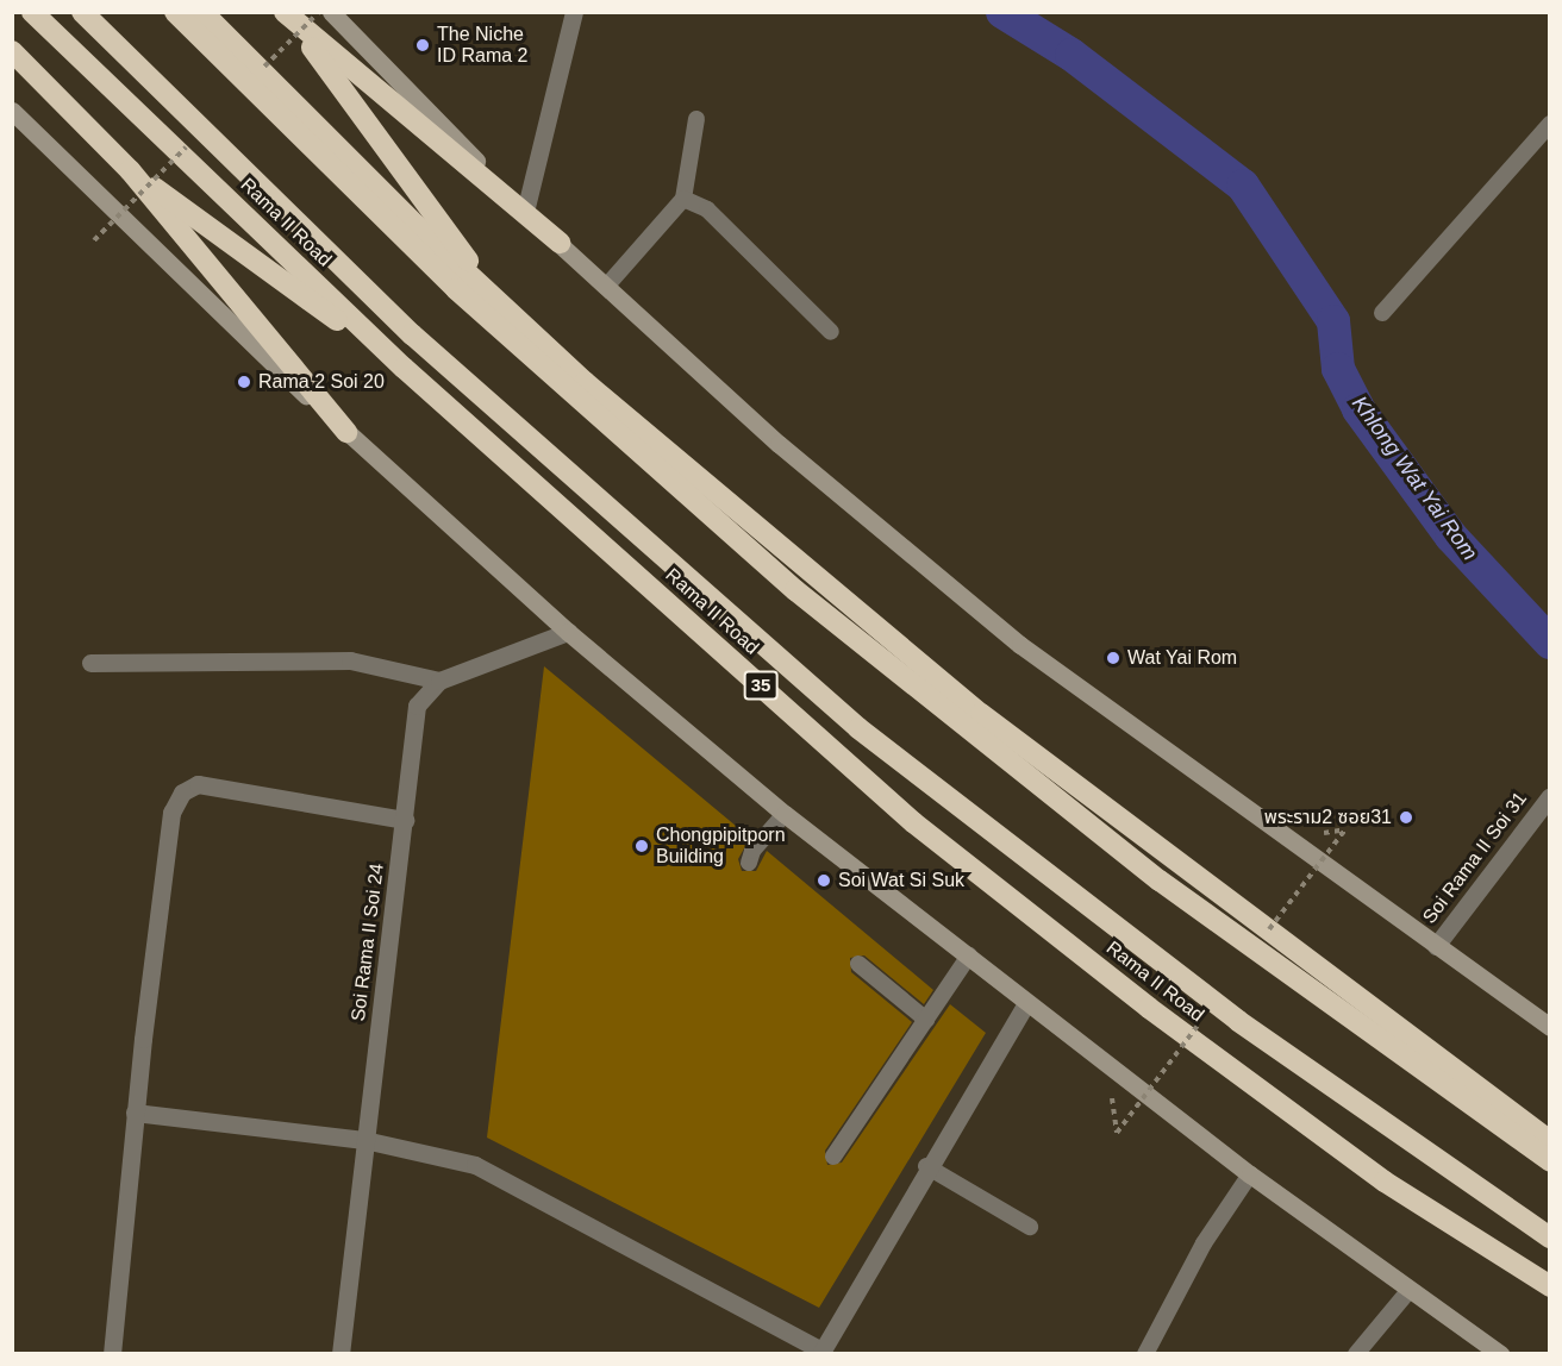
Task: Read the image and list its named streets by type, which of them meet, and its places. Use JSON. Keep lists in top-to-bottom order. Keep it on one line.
{"streets":{"highway":["Rama II Road","35"],"street":["Soi Rama II Soi 31","Soi Rama II Soi 24"]},"water":["Khlong Wat Yai Rom"],"places":["The Niche ID Rama 2","Rama 2 Soi 20","Wat Yai Rom","พระราม2 ซอย31","Chongpipitporn Building","Soi Wat Si Suk"]}
